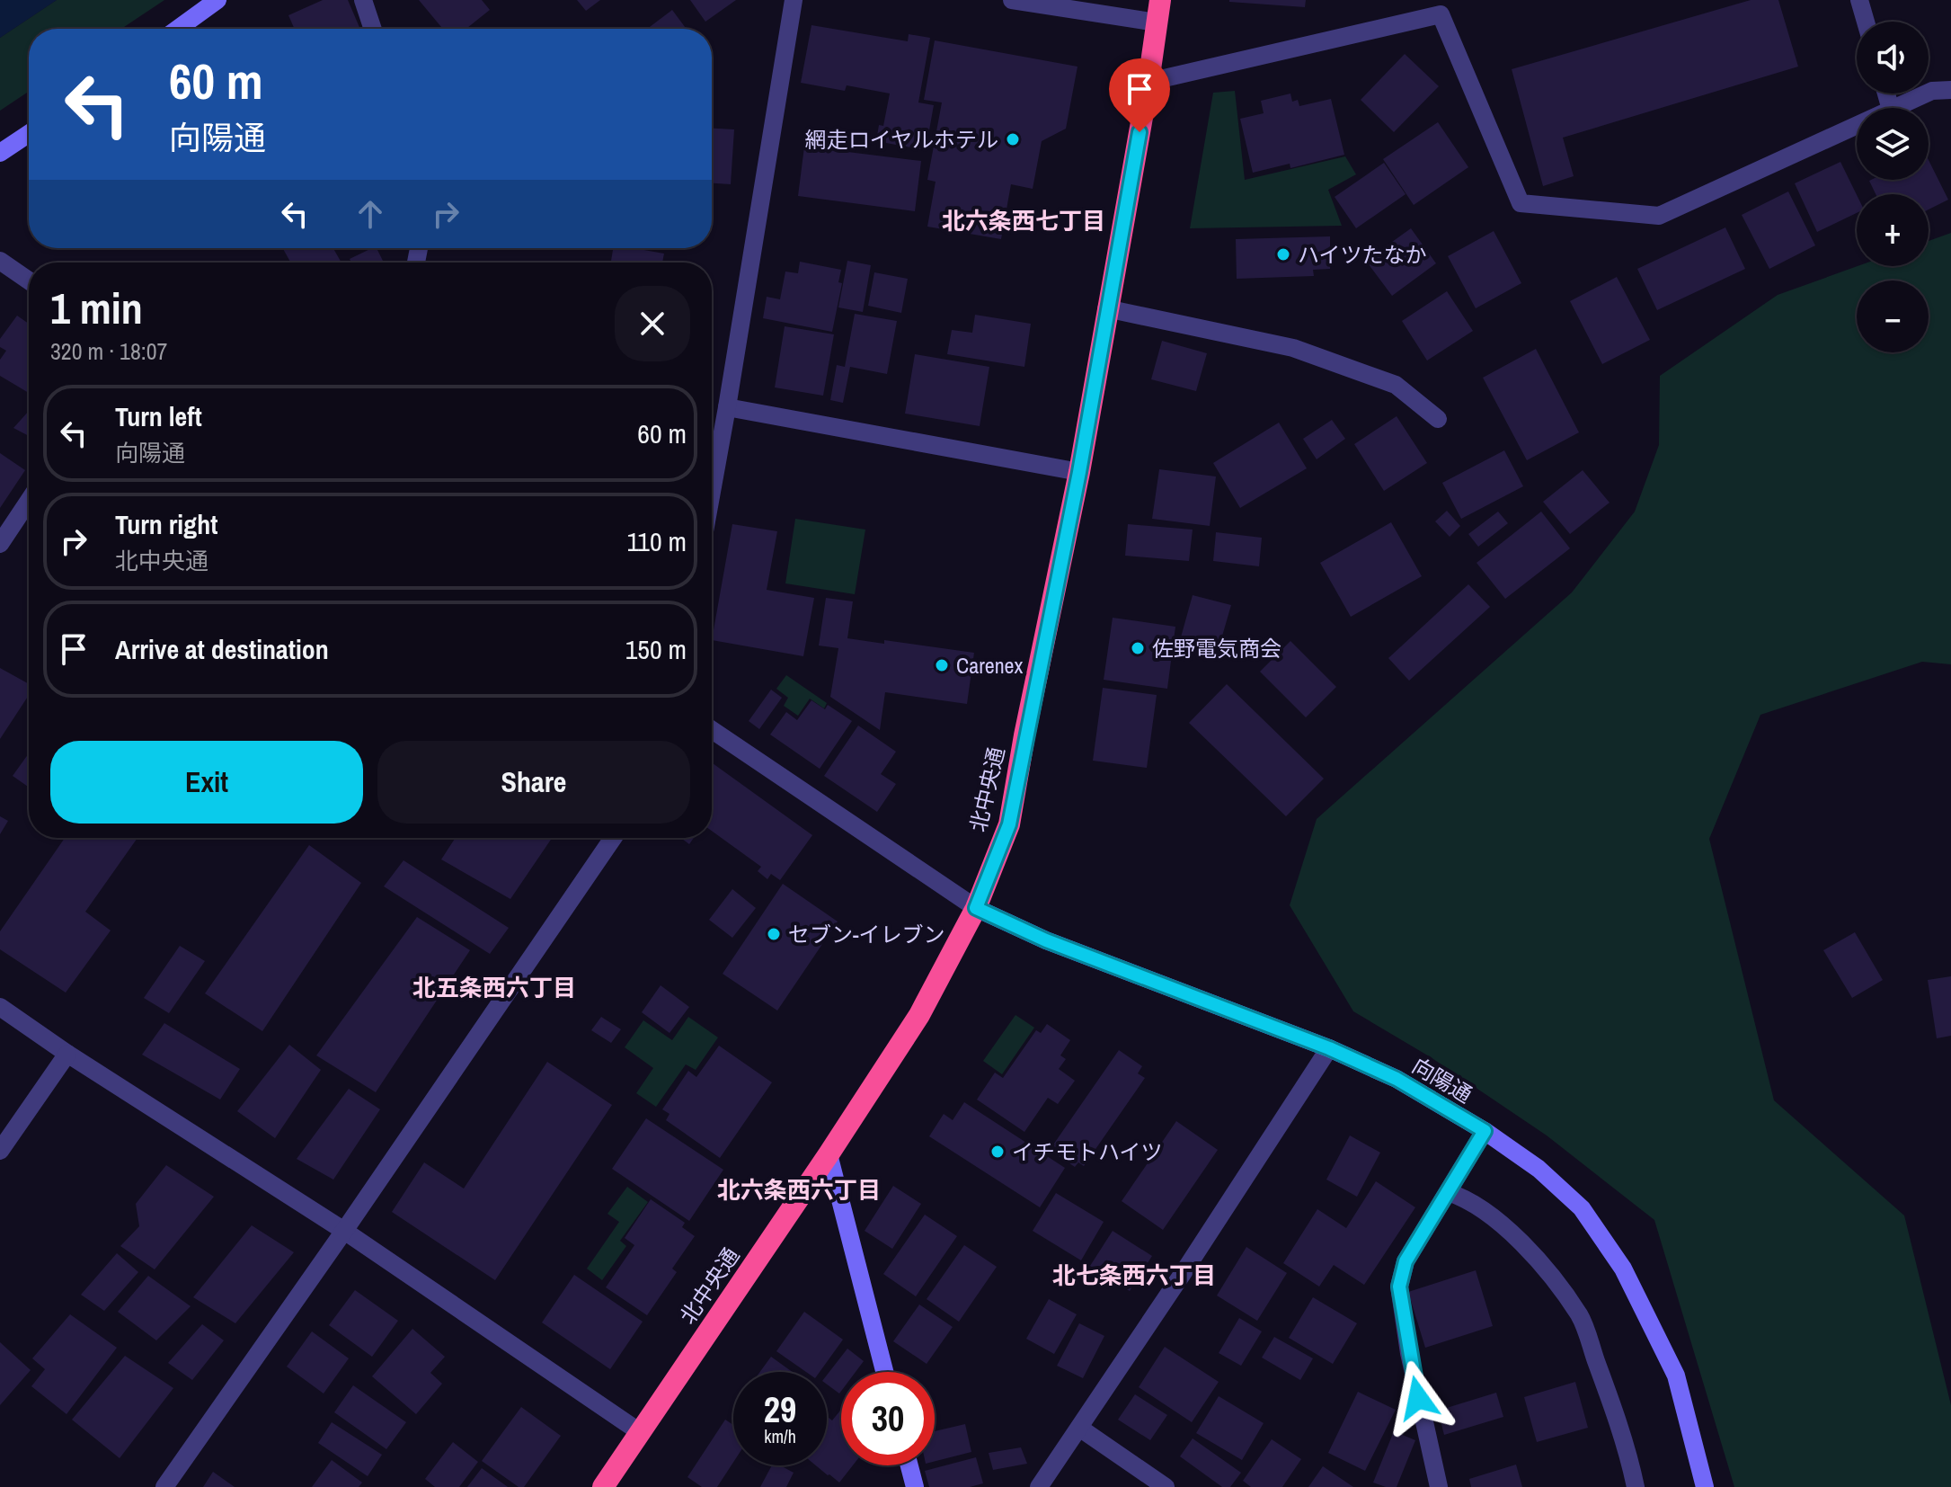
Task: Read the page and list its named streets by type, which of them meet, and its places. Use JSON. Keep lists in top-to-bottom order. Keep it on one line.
{"streets":{"highway":["北中央通"],"street":["向陽通"]},"crossings":[["北中央通","向陽通"]],"districts":["北六条西七丁目","北五条西六丁目","北六条西六丁目","北七条西六丁目"],"places":["網走ロイヤルホテル","ハイツたなか","佐野電気商会","Carenex","セブン-イレブン","イチモトハイツ"],"page":{"map_buttons":["+","−"],"turn":["60 m","向陽通"],"heading":["1 min","320 m · 18:07"],"list":[{"name":"Turn left","note":"向陽通","value":"60 m"},{"name":"Turn right","note":"北中央通","value":"110 m"},{"name":"Arrive at destination","value":"150 m"}],"buttons":["Exit","Share"],"speed":"29 km/h","limit":"30"}}
